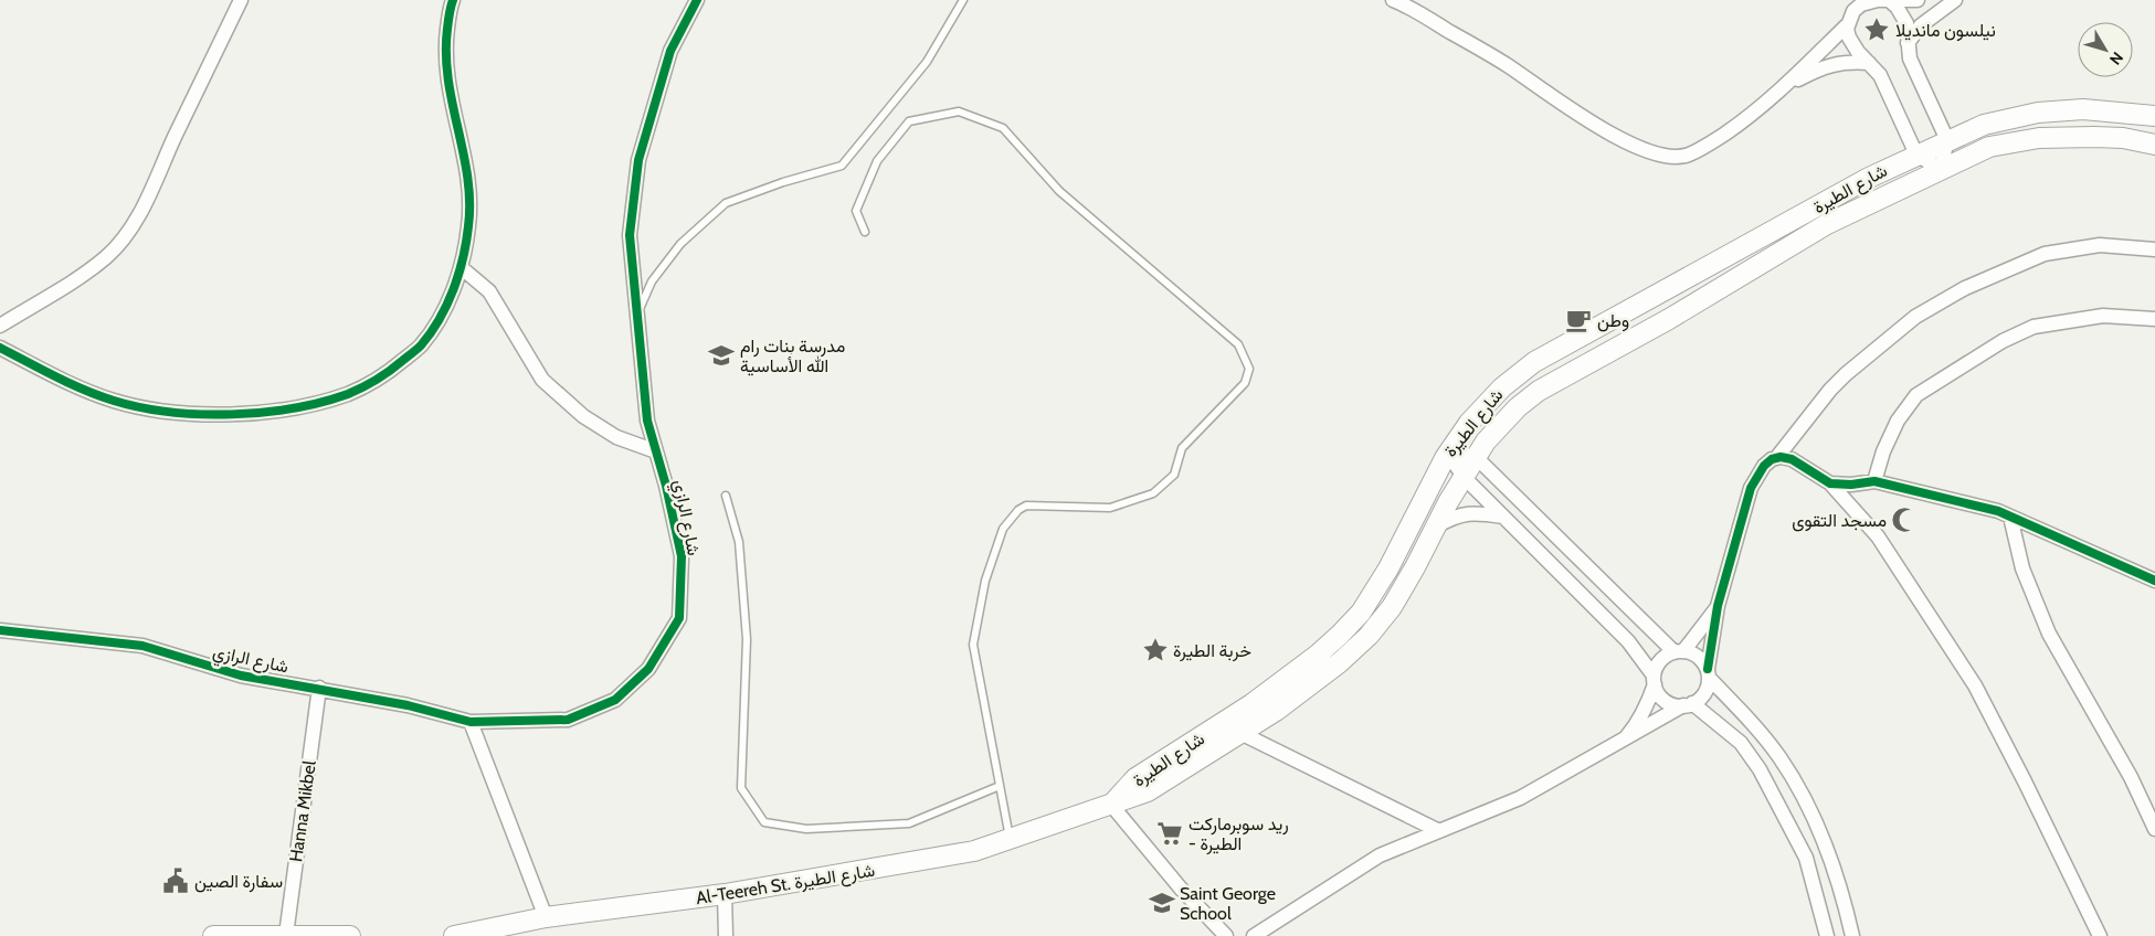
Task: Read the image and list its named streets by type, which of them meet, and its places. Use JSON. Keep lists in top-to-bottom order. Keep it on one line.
{"streets":{"main road":["شارع الطيرة","Al-Teereh St. شارع الطيرة"],"street":["شارع الرازي","Hanna Mikbel"]},"crossings":[["شارع الطيرة","Al-Teereh St. شارع الطيرة"],["شارع الرازي","Hanna Mikbel"]],"places":{"place":["نيلسون مانديلا","خربة الطيرة"],"cafe":["وطن"],"school or university":["مدرسة بنات رام الله الأساسية","Saint George School"],"mosque":["مسجد التقوى"],"supermarket":["ريد سوبرماركت - الطيرة"],"public building":["سفارة الصين"]},"north":"bottom right"}
